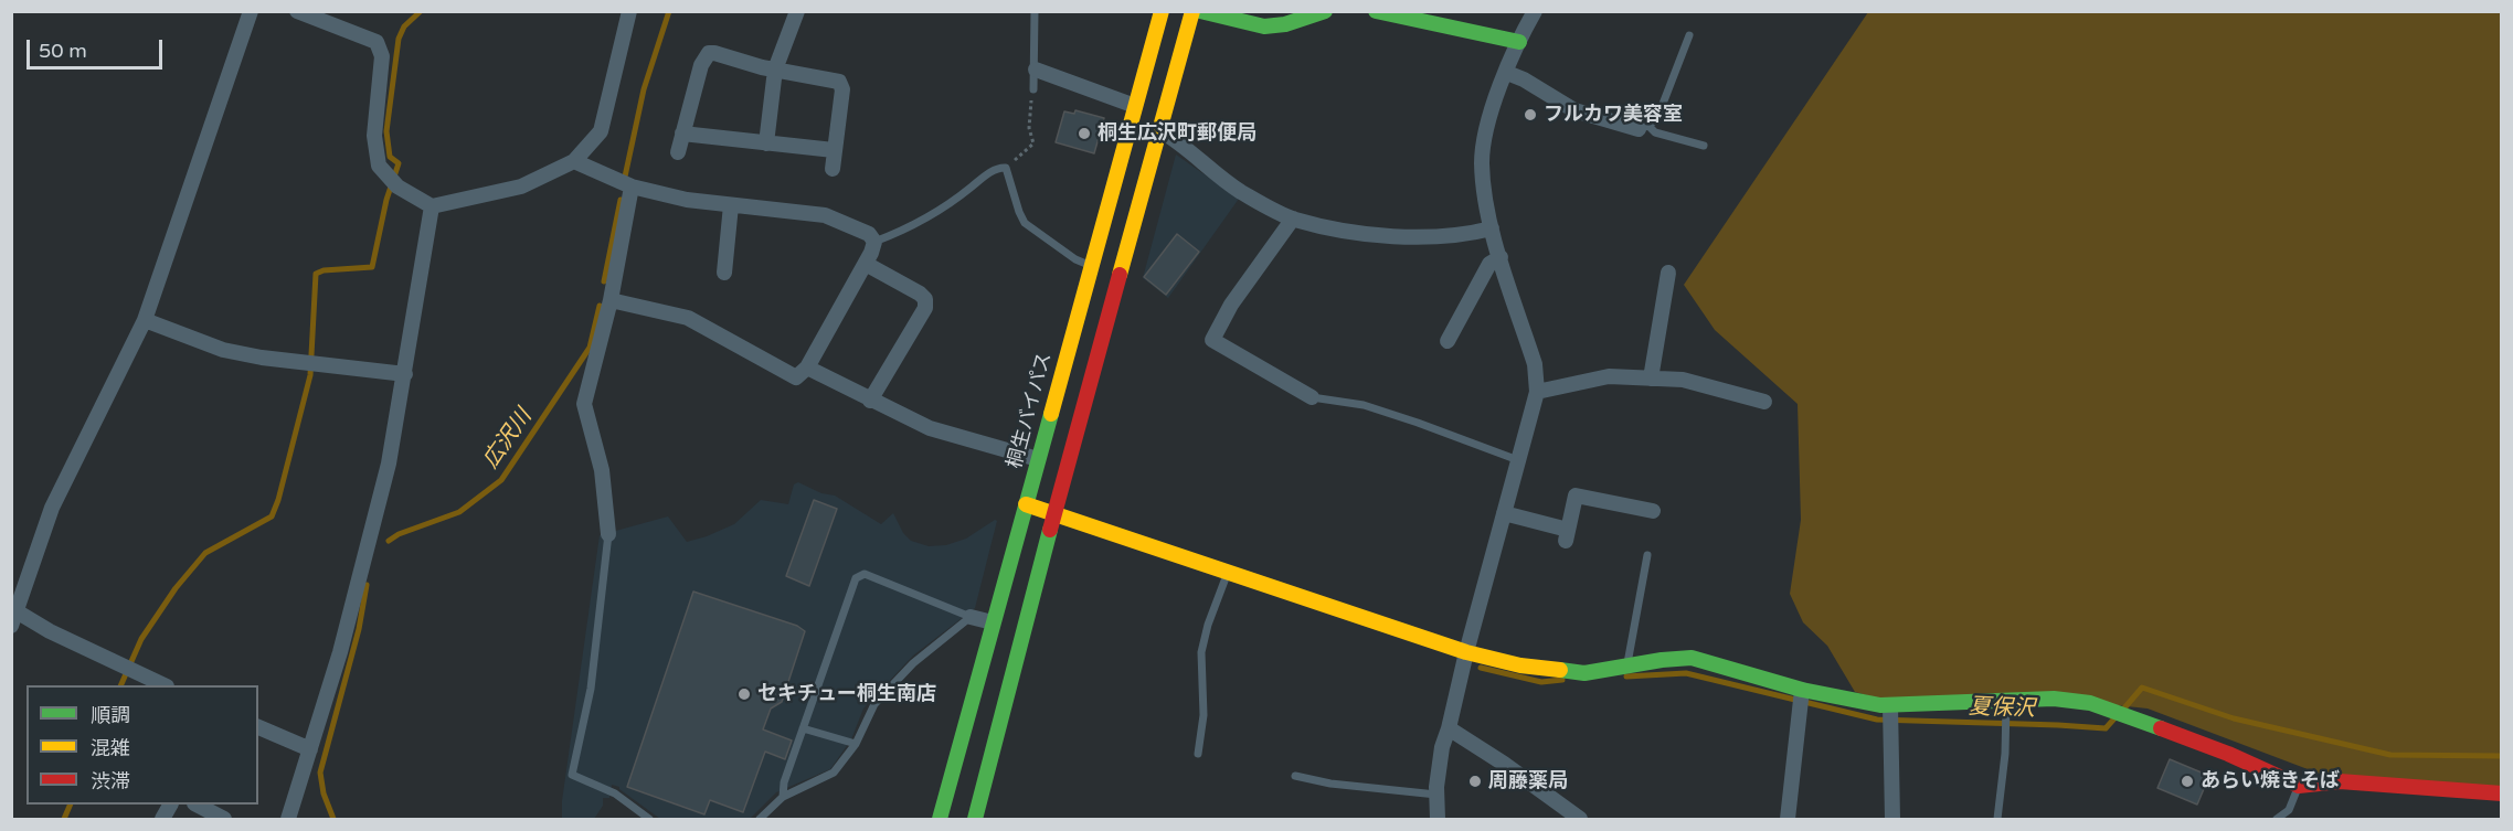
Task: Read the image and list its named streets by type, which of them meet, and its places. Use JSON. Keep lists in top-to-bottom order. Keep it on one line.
{"streets":{"main road":["桐生バイパス"]},"water":["広沢川","夏保沢"],"places":["フルカワ美容室","桐生広沢町郵便局","セキチュー桐生南店","周藤薬局","あらい焼きそば"],"legend":["順調","混雑","渋滞"],"scale_bar":"50 m"}
